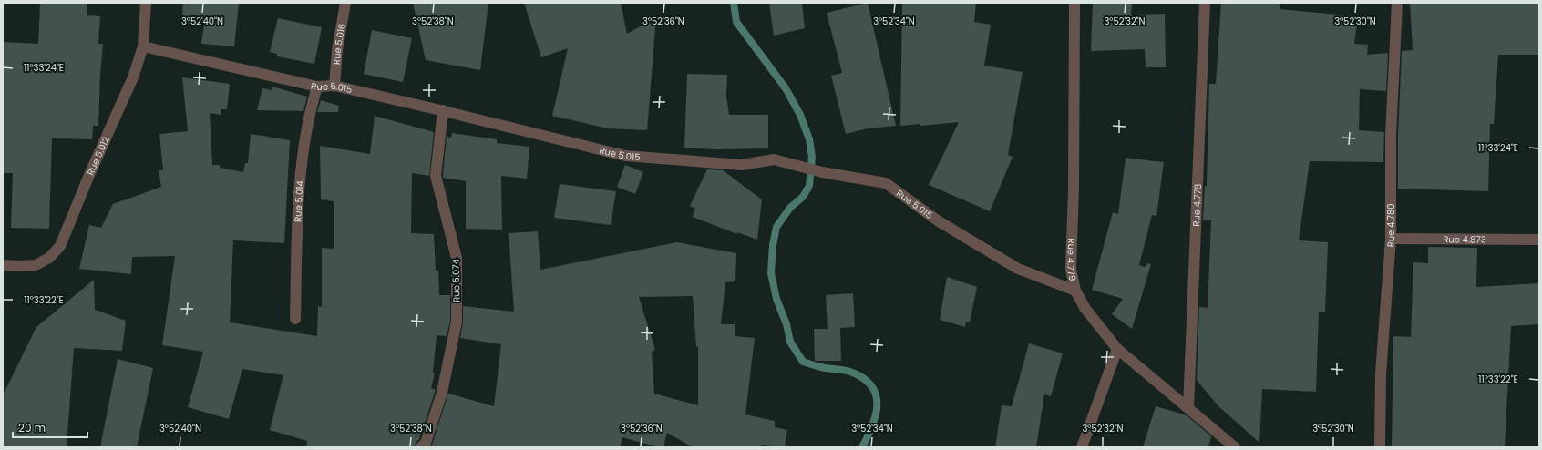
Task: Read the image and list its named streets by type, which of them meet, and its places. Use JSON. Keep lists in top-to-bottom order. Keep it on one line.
{"streets":{"street":["Rue 5.016","Rue 5.015","Rue 5.012","Rue 5.014","Rue 4.778","Rue 4.780","Rue 4.873","Rue 4.779","Rue 5.074"]},"crossings":[["Rue 5.016","Rue 5.015"],["Rue 5.015","Rue 5.012"],["Rue 5.015","Rue 5.014"],["Rue 5.015","Rue 4.779"],["Rue 5.015","Rue 5.074"],["Rue 4.778","Rue 4.779"],["Rue 4.780","Rue 4.873"]],"scale_bar":"20 m","coordinates":["3°52'40\"N","3°52'38\"N","3°52'36\"N","3°52'34\"N","3°52'32\"N","3°52'30\"N","11°33'24\"E","11°33'22\"E"]}
